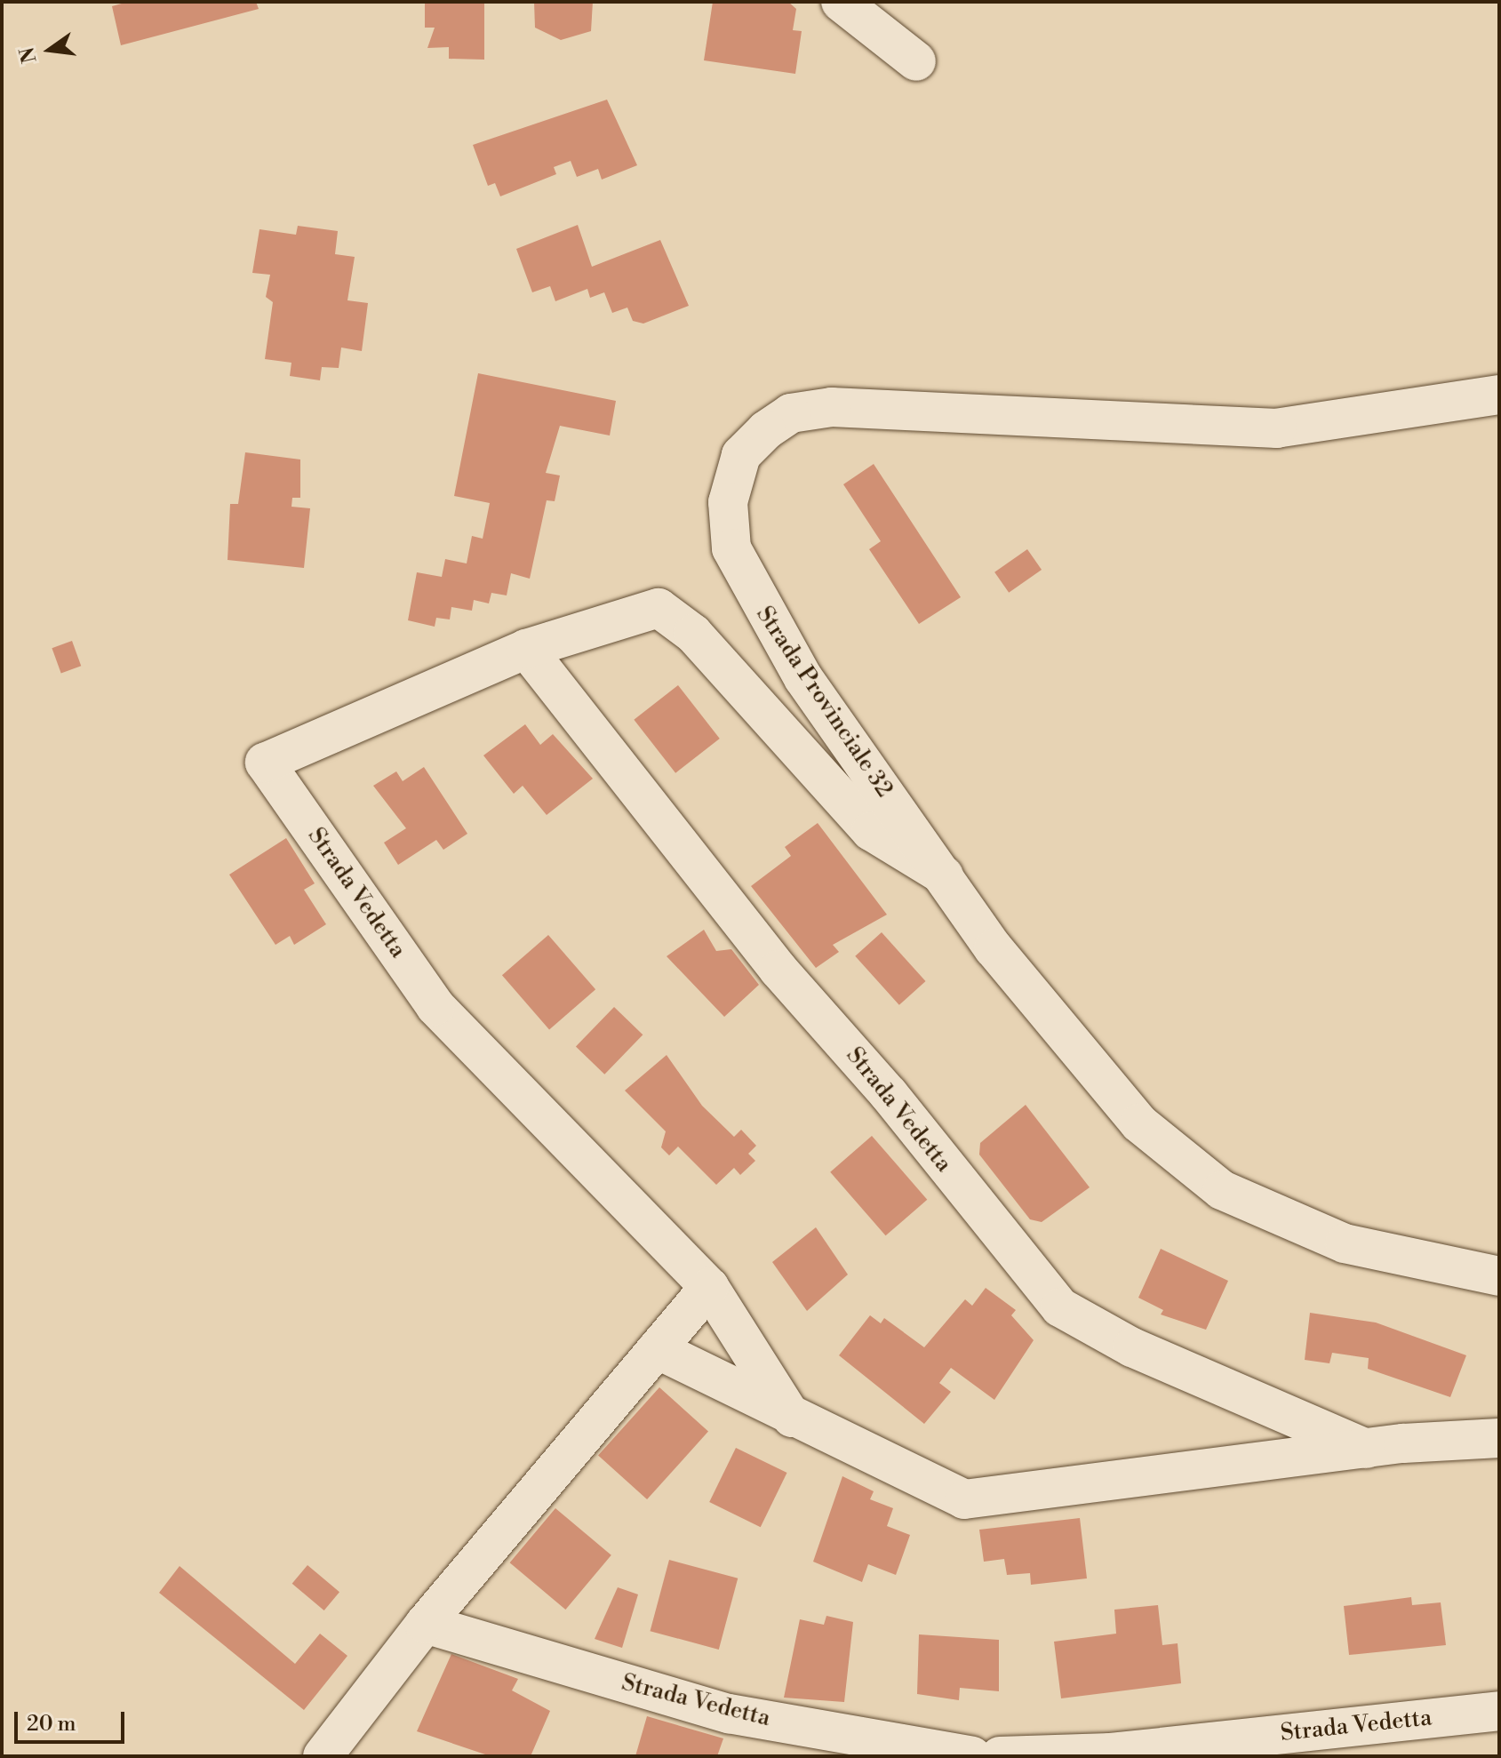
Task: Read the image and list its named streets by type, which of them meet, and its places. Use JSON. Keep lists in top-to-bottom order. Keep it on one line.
{"streets":{"street":["Strada Provinciale 32","Strada Vedetta"]},"crossings":[["Strada Provinciale 32","Strada Vedetta"]],"scale_bar":"20 m","north":"left"}
